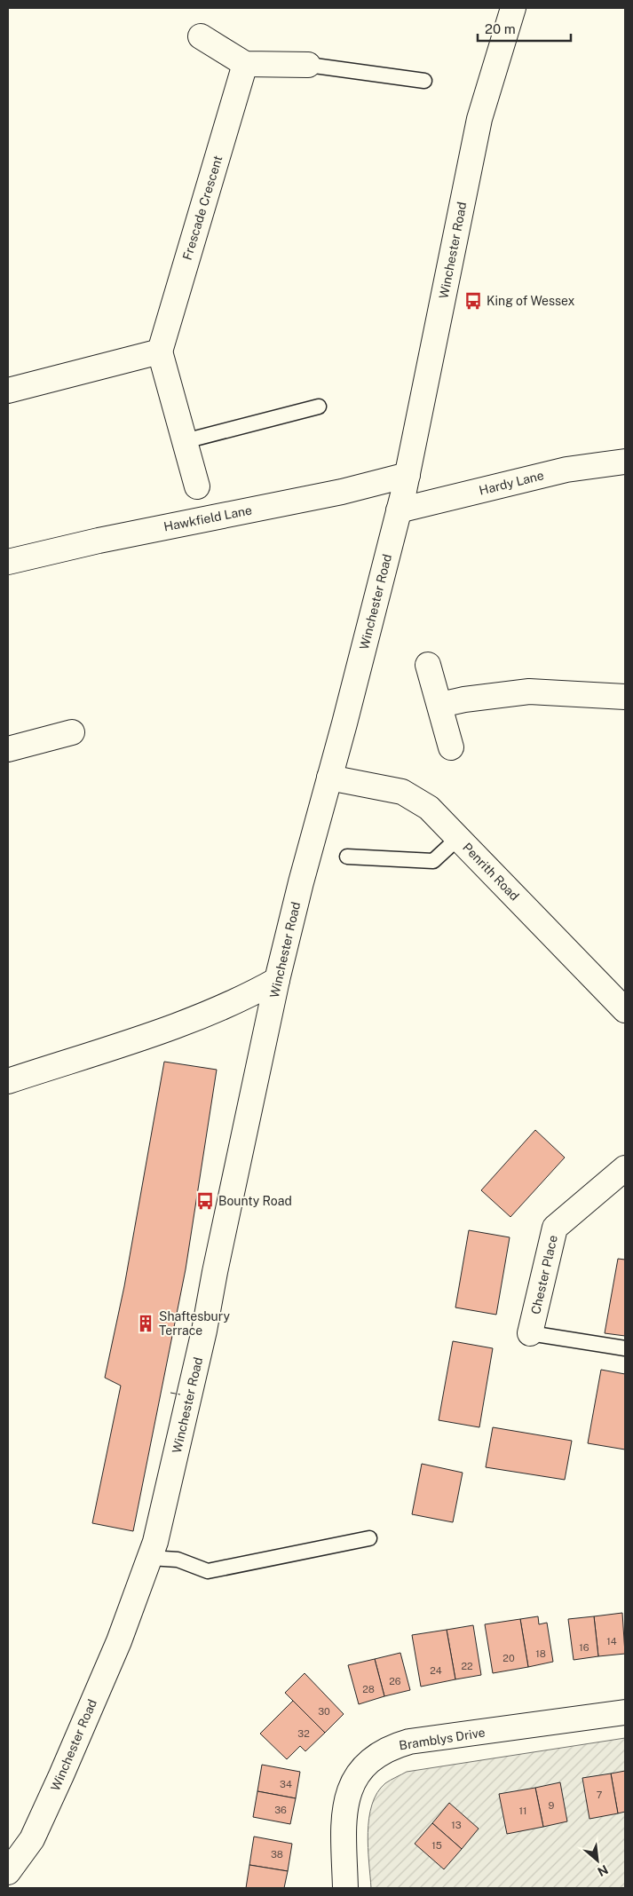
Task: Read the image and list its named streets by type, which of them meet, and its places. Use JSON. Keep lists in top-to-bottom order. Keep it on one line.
{"streets":{"street":["Frescade Crescent","Winchester Road","Hardy Lane","Hawkfield Lane","Penrith Road","Chester Place","Bramblys Drive"]},"crossings":[["Winchester Road","Hardy Lane"],["Winchester Road","Hawkfield Lane"],["Winchester Road","Penrith Road"]],"places":{"bus stop":["King of Wessex","Bounty Road"],"building":["Shaftesbury Terrace"]},"house_numbers":["14","16","18","20","22","24","26","28","30","32","34","7","9","36","11","13","15","38"],"scale_bar":"20 m","north":"bottom right"}
